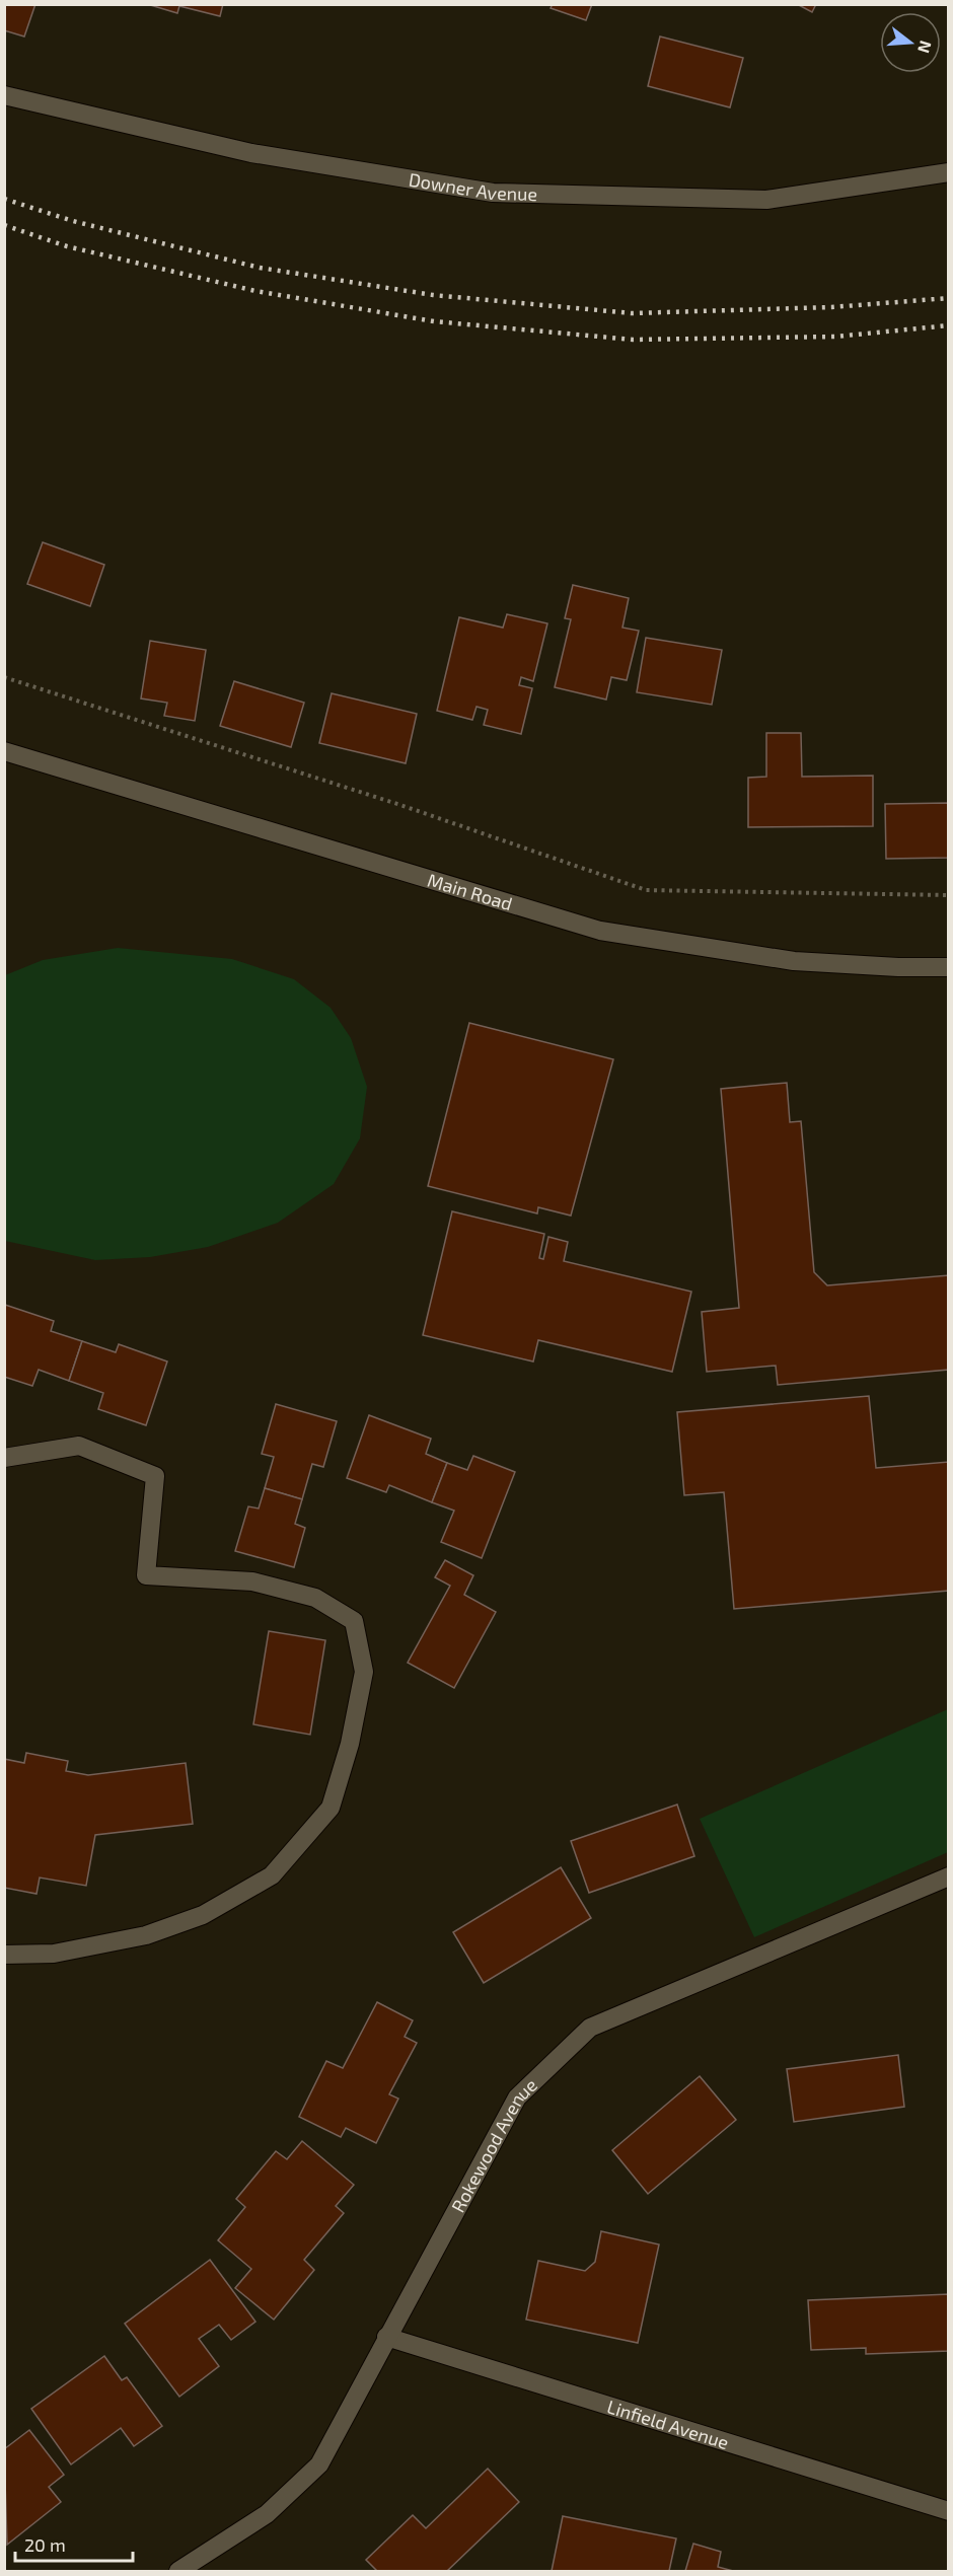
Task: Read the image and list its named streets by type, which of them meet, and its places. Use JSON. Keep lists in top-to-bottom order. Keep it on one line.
{"streets":{"street":["Downer Avenue","Main Road","Rokewood Avenue","Linfield Avenue"]},"crossings":[["Rokewood Avenue","Linfield Avenue"]],"scale_bar":"20 m","north":"right"}
